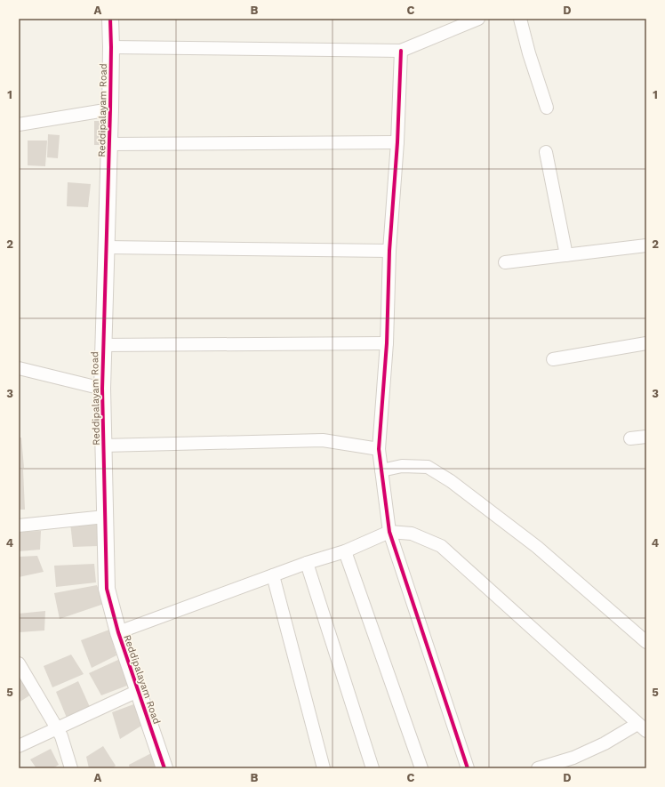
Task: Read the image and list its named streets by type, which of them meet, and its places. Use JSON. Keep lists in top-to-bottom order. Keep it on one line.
{"streets":{"street":["Reddipalayam Road"]},"grid":{"columns":["A","B","C","D"],"rows":["1","2","3","4","5"]}}
